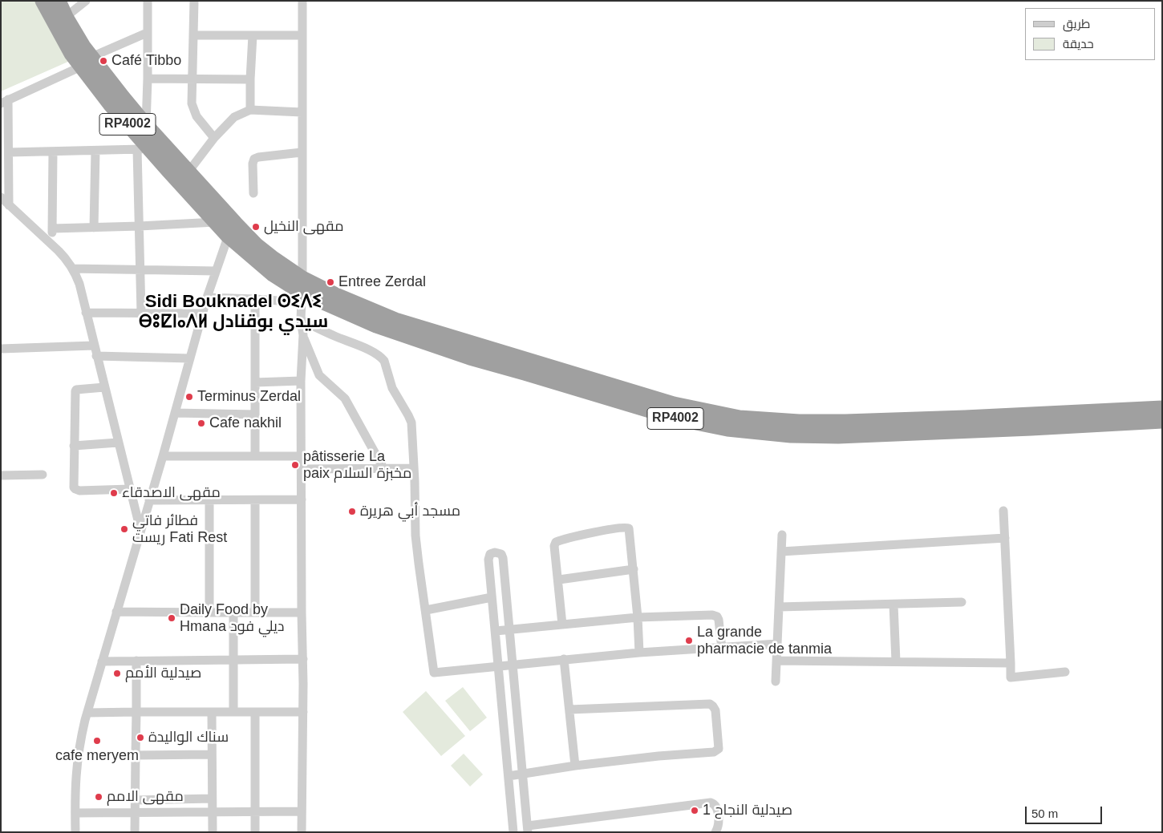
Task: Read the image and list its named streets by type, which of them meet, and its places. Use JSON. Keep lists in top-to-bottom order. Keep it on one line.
{"streets":{"highway":["RP4002"]},"districts":["Sidi Bouknadel ⵙⵉⴷⵉ ⴱⵓⵇⵏⴰⴷⵍ سيدي بوقنادل"],"places":["Café Tibbo","مقهى النخيل","Entree Zerdal","Terminus Zerdal","Cafe nakhil","pâtisserie La paix مخبزة السلام","مقهى الاصدقاء","مسجد أبي هريرة","فطائر فاتي ريست Fati Rest","Daily Food by Hmana ديلي فود","La grande pharmacie de tanmia","صيدلية الأمم","سناك الواليدة","cafe meryem","مقهى الامم","صيدلية النجاح 1"],"legend":["طريق","حديقة"],"scale_bar":"50 m"}
